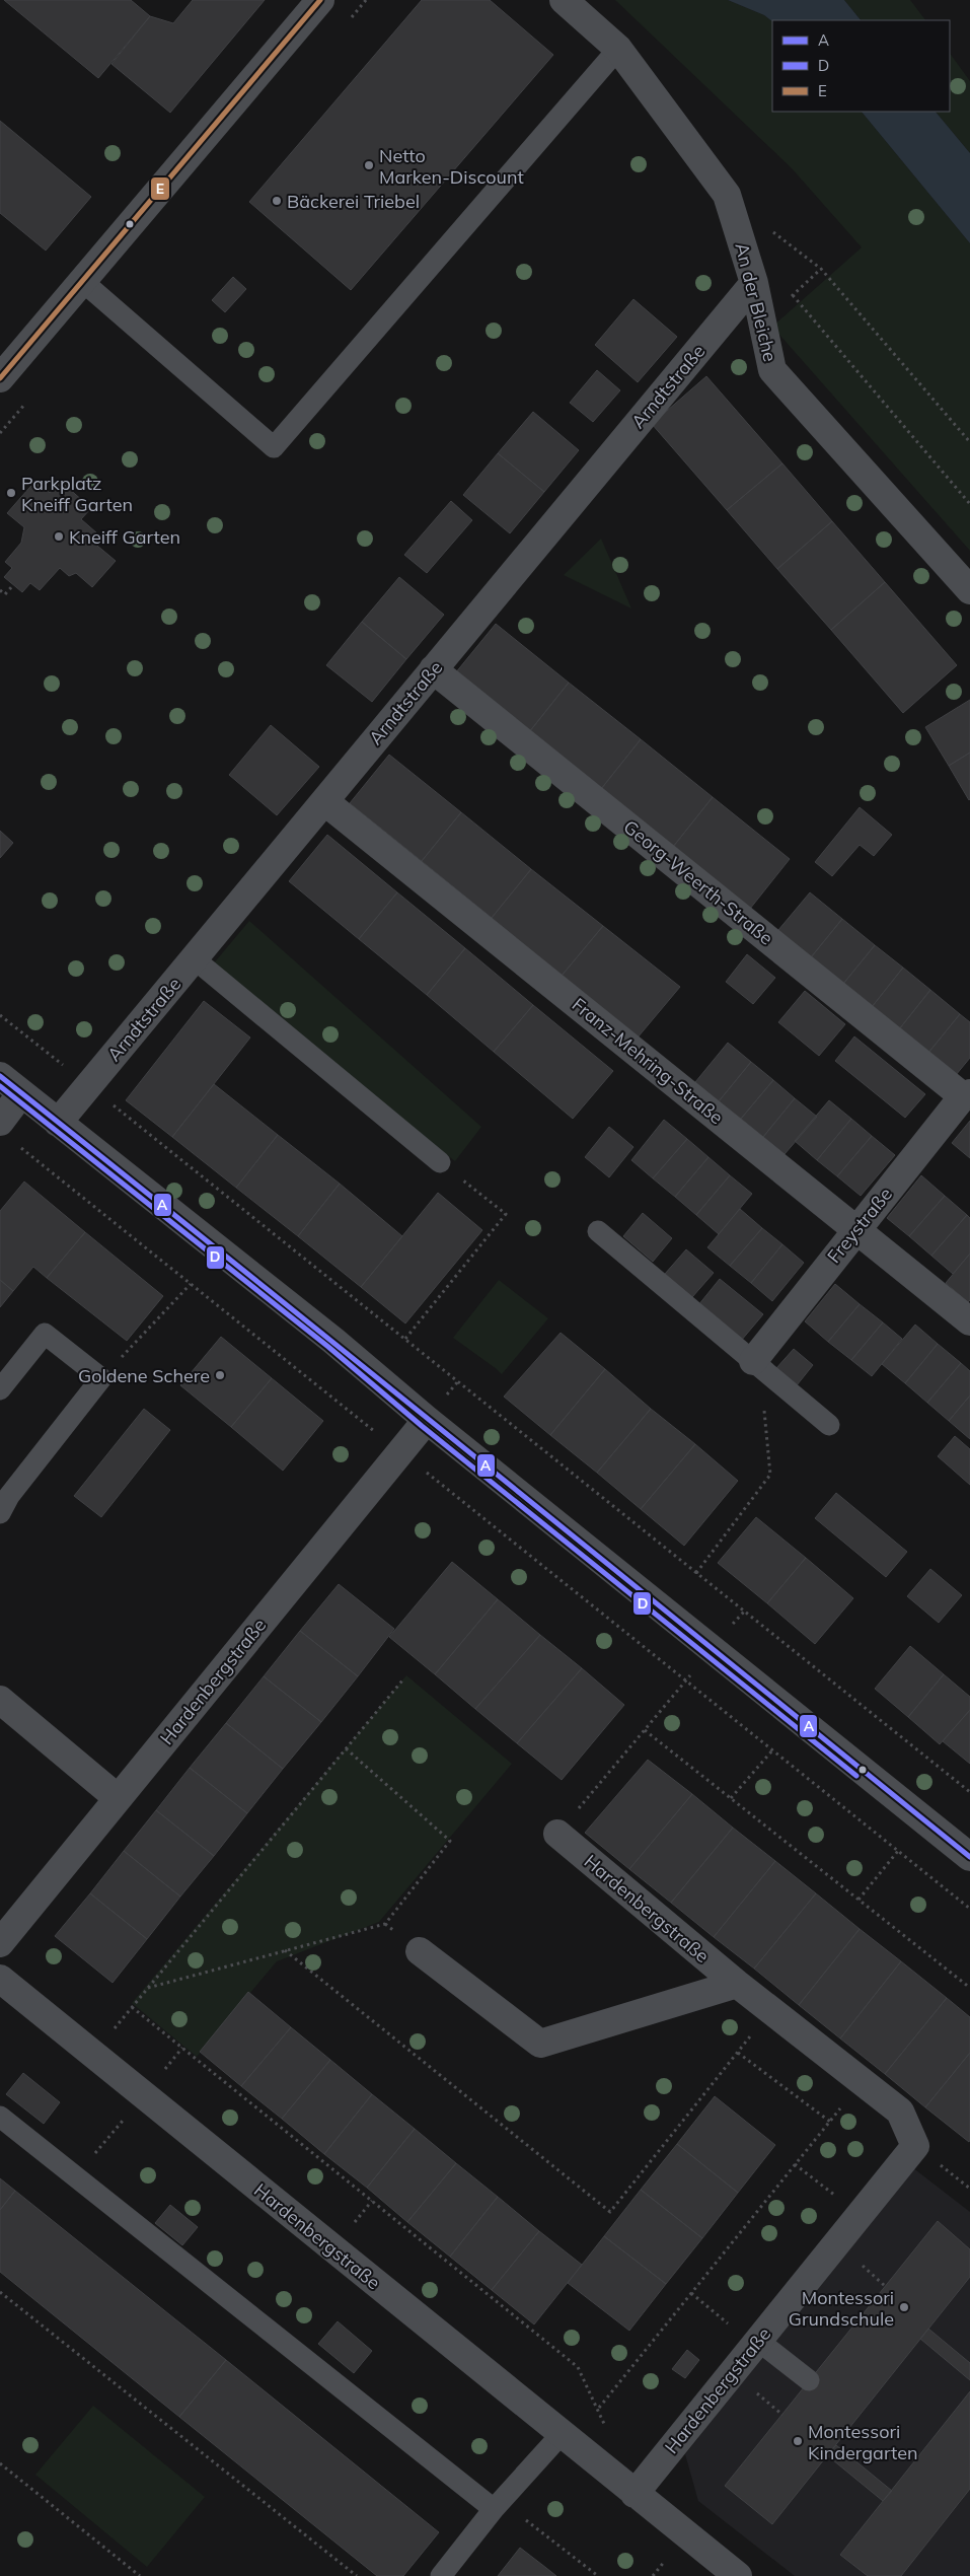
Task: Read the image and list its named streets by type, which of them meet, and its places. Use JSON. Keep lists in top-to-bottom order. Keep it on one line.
{"streets":{"street":["An der Bleiche","Arndtstraße","Georg-Weerth-Straße","Franz-Mehring-Straße","Freystraße","Hardenbergstraße"]},"crossings":[["An der Bleiche","Arndtstraße"],["Arndtstraße","Georg-Weerth-Straße"],["Arndtstraße","Franz-Mehring-Straße"],["Georg-Weerth-Straße","Freystraße"],["Franz-Mehring-Straße","Freystraße"]],"places":["Netto Marken-Discount","Bäckerei Triebel","Parkplatz Kneiff Garten","Kneiff Garten","Goldene Schere","Montessori Grundschule","Montessori Kindergarten"],"lines":["transit line E","transit line A","transit line D"],"legend":["A","D","E"]}
